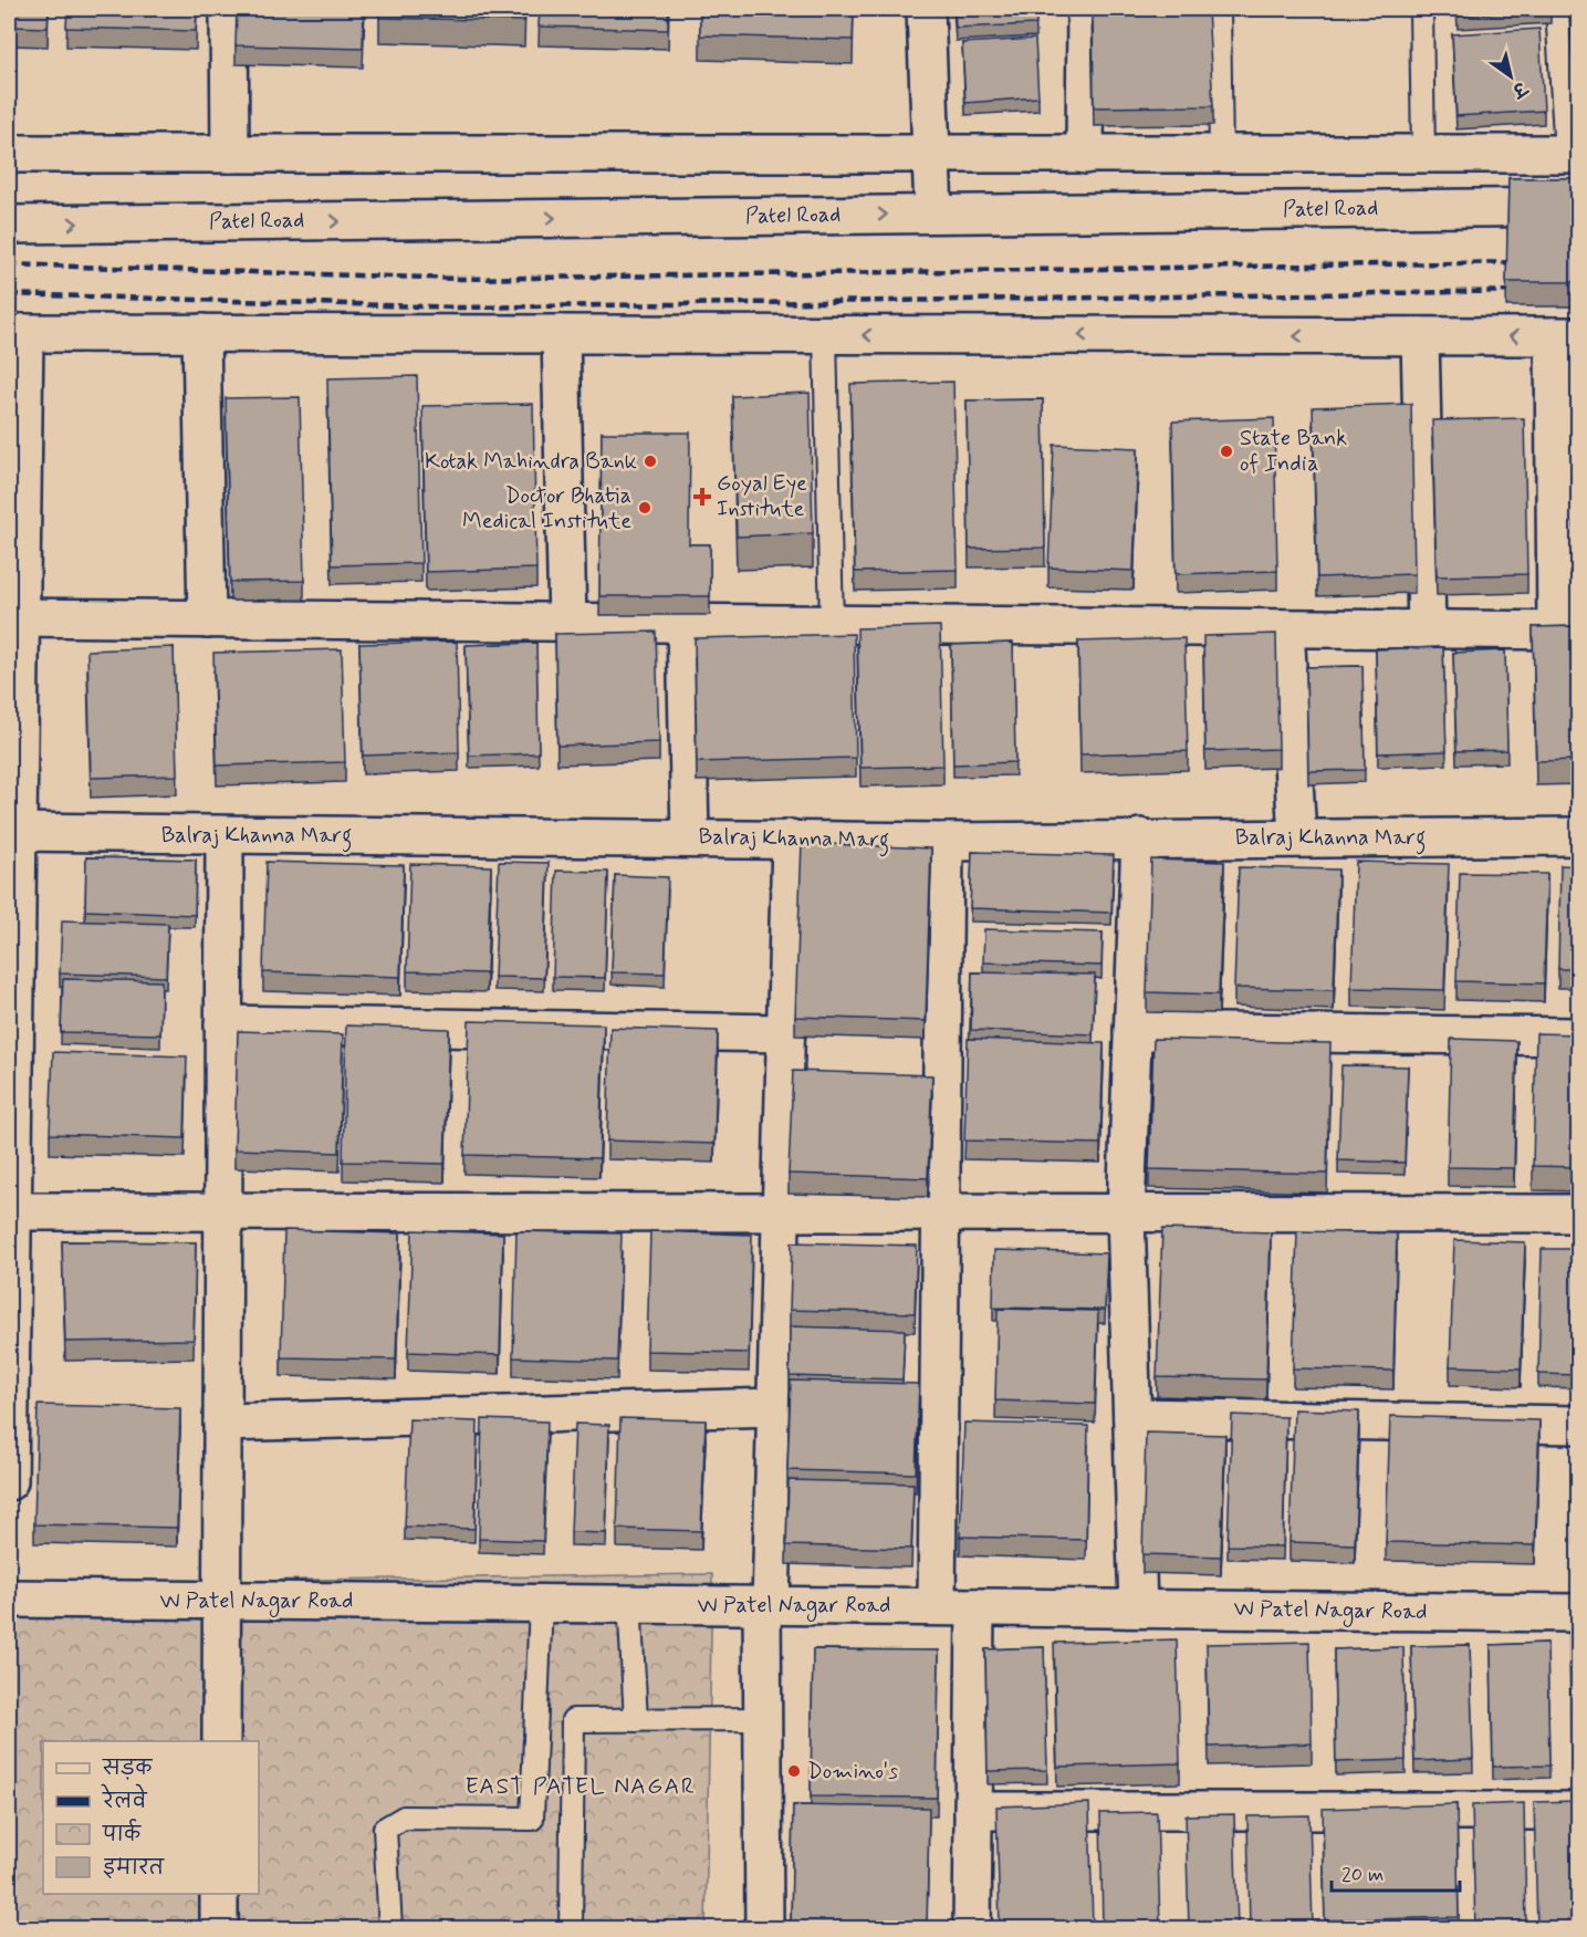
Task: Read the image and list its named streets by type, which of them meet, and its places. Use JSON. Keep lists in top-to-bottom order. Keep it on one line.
{"streets":{"street":["Patel Road","Balraj Khanna Marg","W Patel Nagar Road"]},"districts":["EAST PATEL NAGAR"],"places":{"other":["State Bank of India","Kotak Mahindra Bank","Doctor Bhatia Medical Institute","Domino's"],"health":["Goyal Eye Institute"]},"legend":["सड़क","रेलवे","पार्क","इमारत"],"scale_bar":"20 m","north":"bottom right"}
